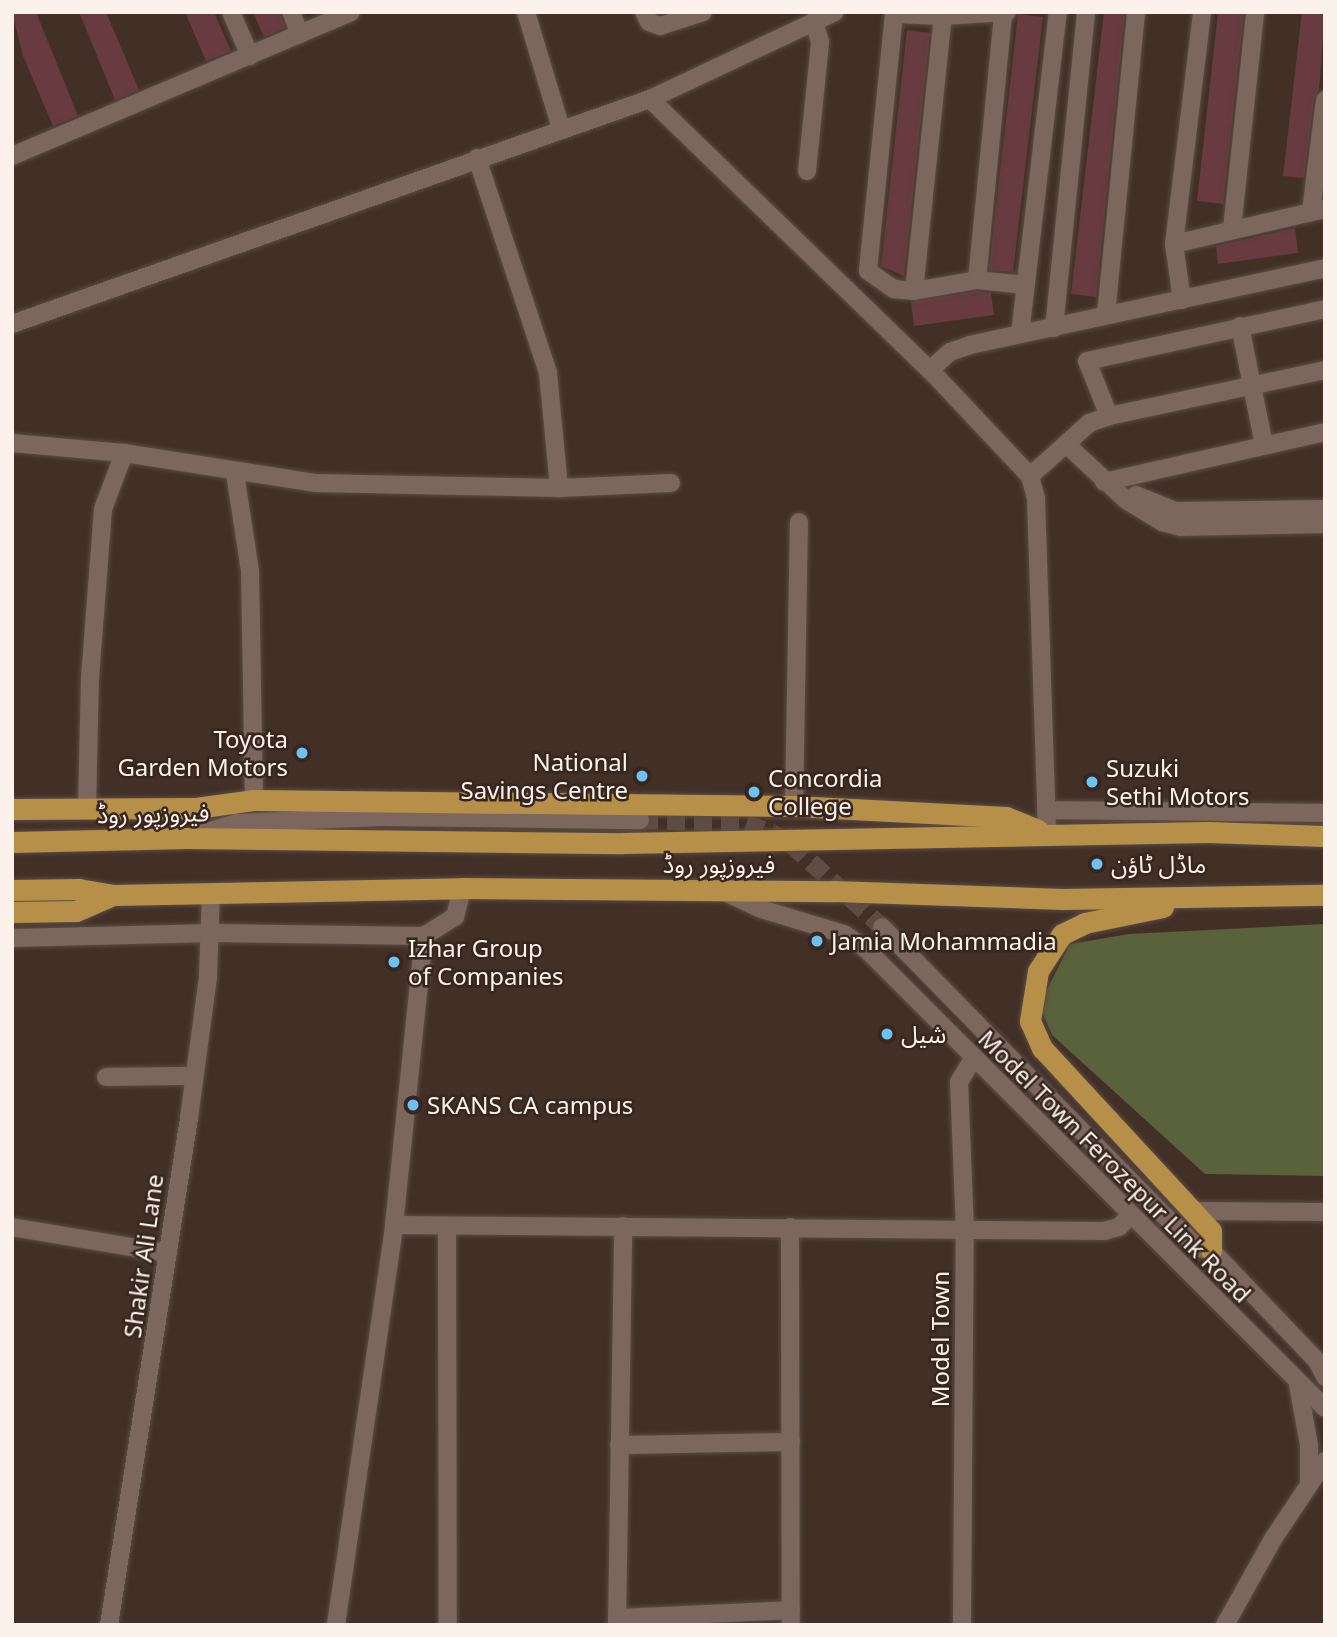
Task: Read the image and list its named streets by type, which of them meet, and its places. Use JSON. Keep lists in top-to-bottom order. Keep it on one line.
{"streets":{"main road":["فیروزپور روڈ"],"street":["Model Town Ferozepur Link Road","Shakir Ali Lane","Model Town"]},"crossings":[["فیروزپور روڈ","Model Town Ferozepur Link Road"],["فیروزپور روڈ","Shakir Ali Lane"],["Model Town Ferozepur Link Road","Model Town"]],"places":["Toyota Garden Motors","National Savings Centre","Suzuki Sethi Motors","Concordia College","ماڈل ٹاؤن","Jamia Mohammadia","Izhar Group of Companies","شیل","SKANS CA campus"]}
